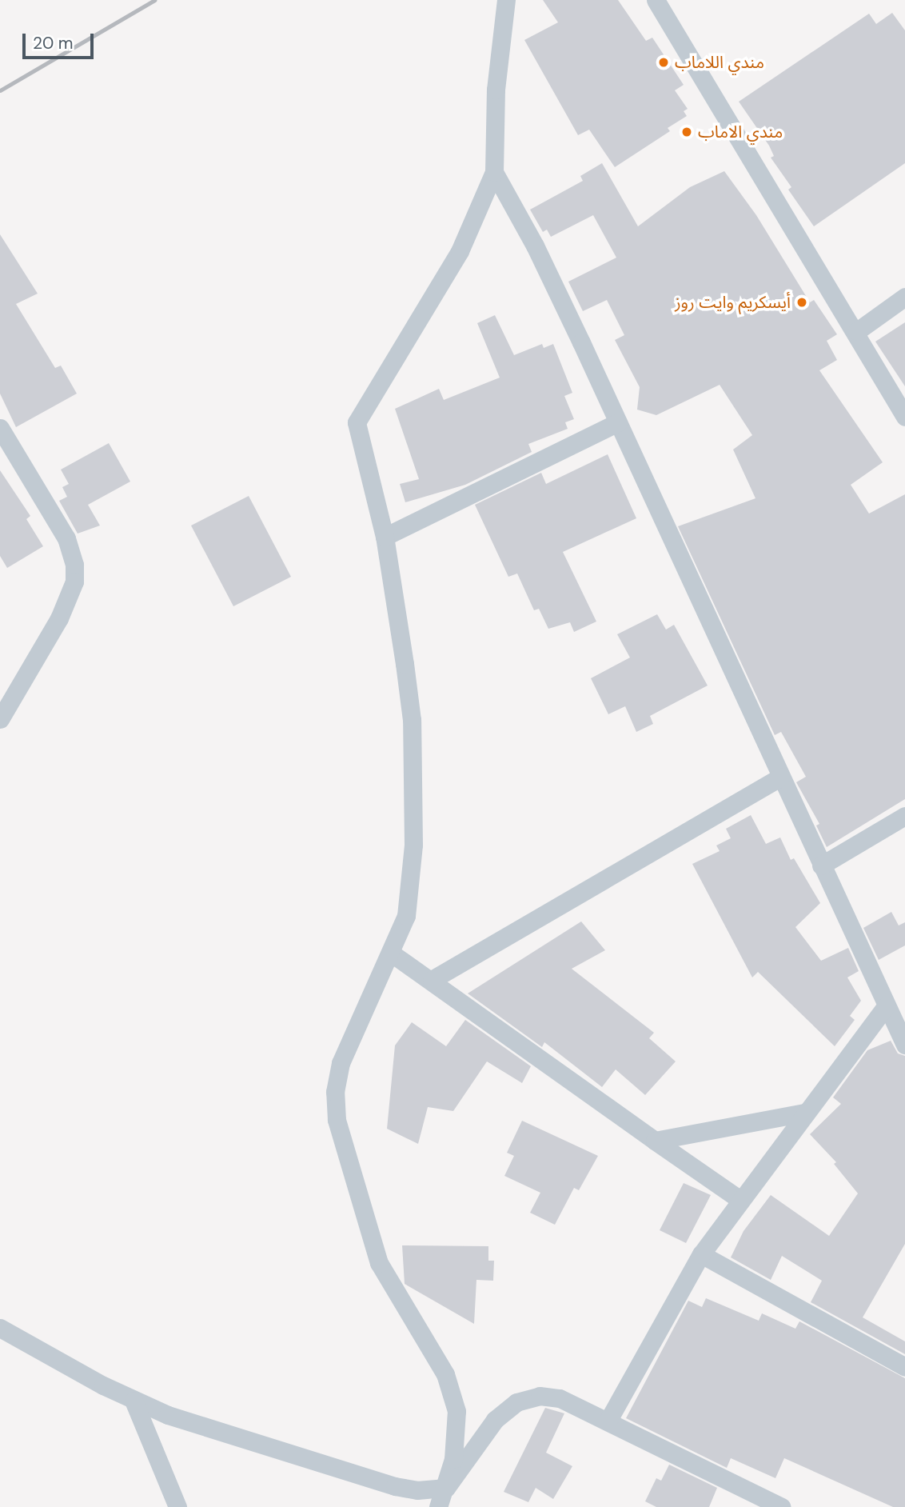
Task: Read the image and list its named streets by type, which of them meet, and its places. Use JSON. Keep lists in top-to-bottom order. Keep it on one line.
{"places":["مندي اللاماب","مندي الاماب","أيسكريم وايت روز"],"scale_bar":"20 m"}
